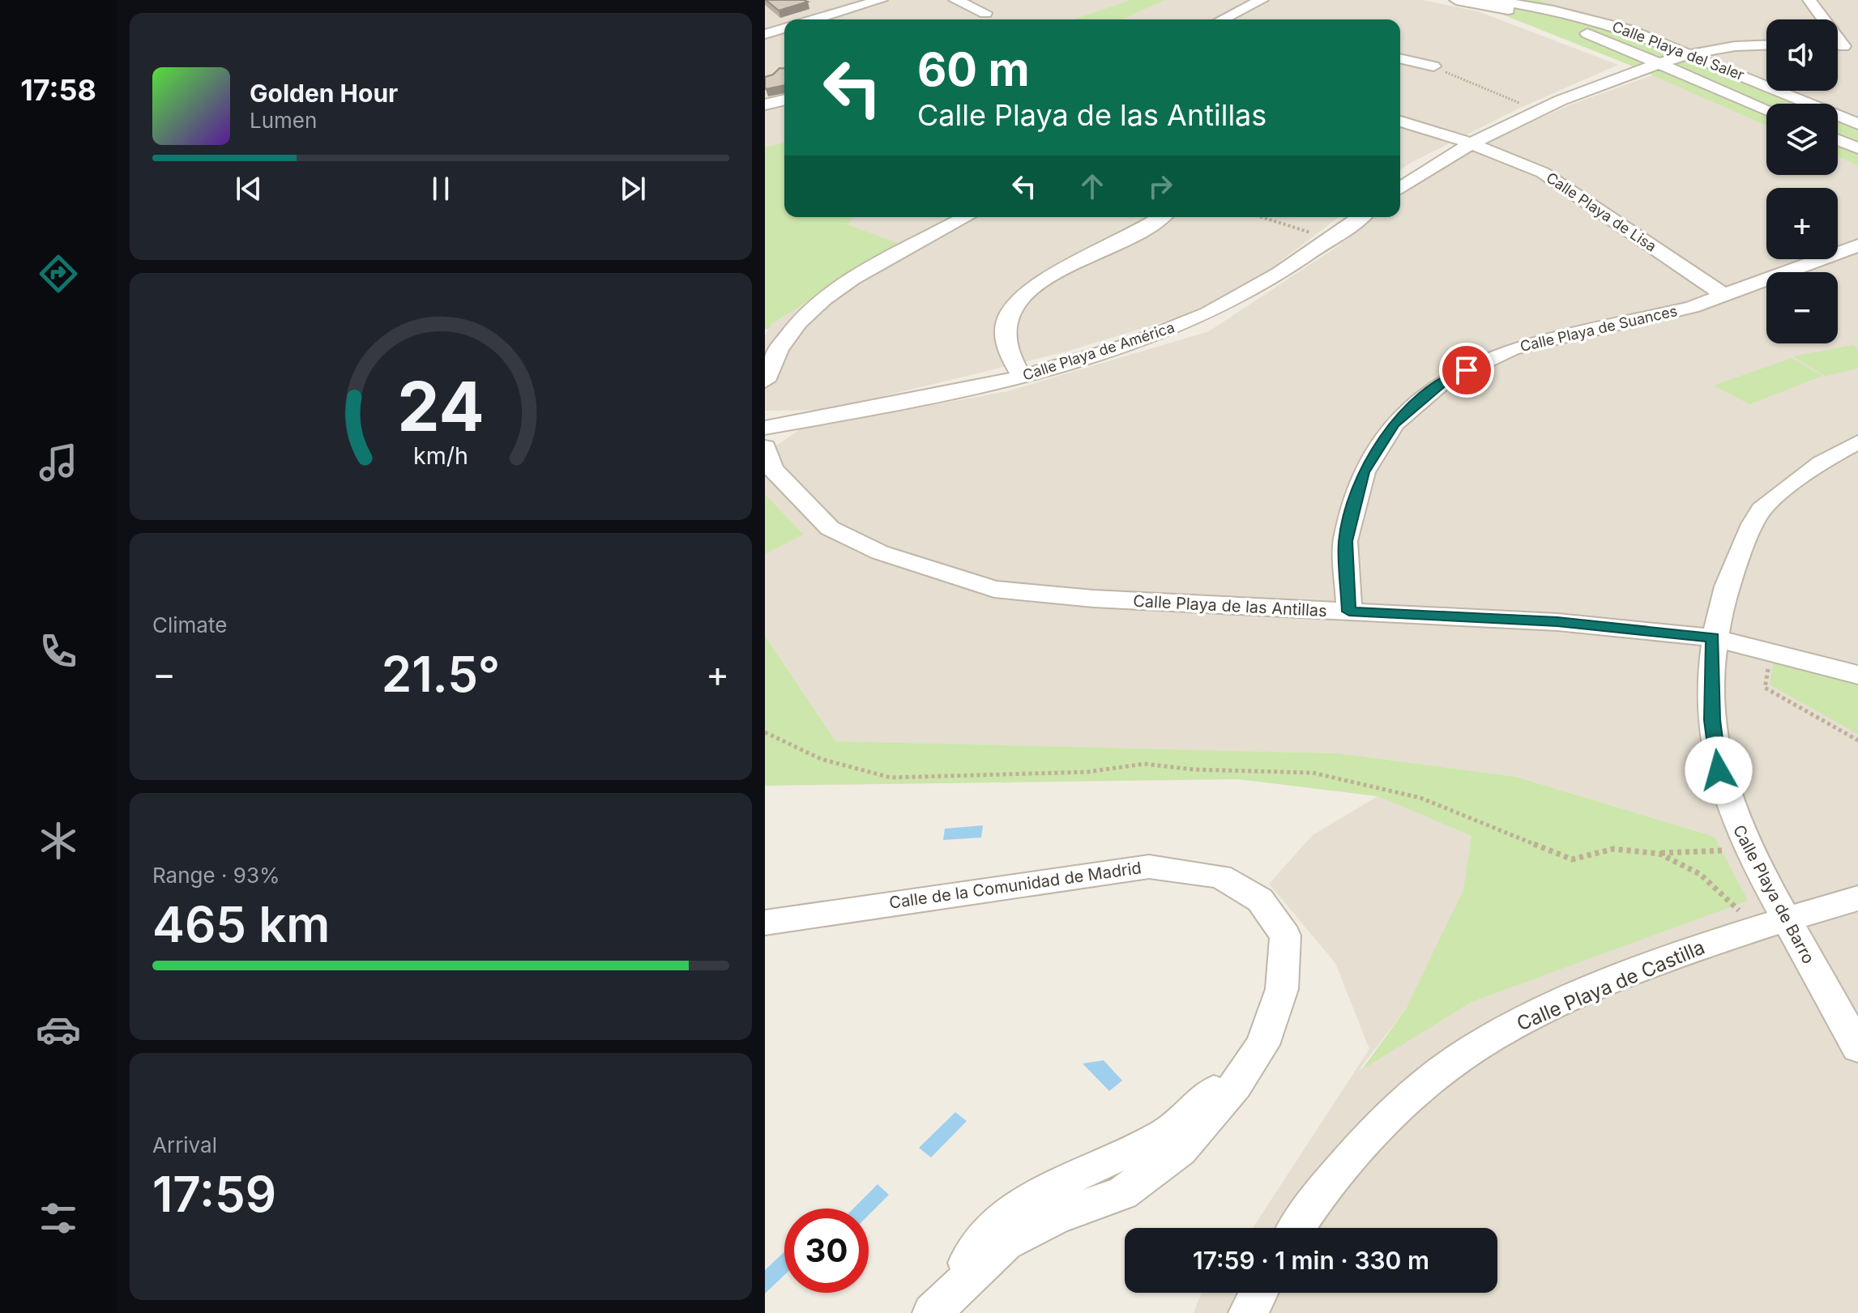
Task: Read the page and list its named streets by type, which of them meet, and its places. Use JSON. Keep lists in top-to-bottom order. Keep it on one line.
{"streets":{"street":["Calle Playa del Saler","Calle Playa de Lisa","Calle Playa de Suances","Calle Playa de América","Calle Playa de las Antillas","Calle de la Comunidad de Madrid","Calle Playa de Barro","Calle Playa de Castilla"]},"crossings":[["Calle Playa de Lisa","Calle Playa de Suances"],["Calle Playa de Suances","Calle Playa de las Antillas"],["Calle Playa de las Antillas","Calle Playa de Barro"],["Calle Playa de Barro","Calle Playa de Castilla"]],"page":{"tabs":"17:58","map_buttons":["+","−"],"turn":["60 m","Calle Playa de las Antillas"],"song":["Golden Hour","Lumen"],"tile":["Climate",["Range · 93%","465 km"],["Arrival","17:59"]],"heat":["−","21.5°","+"],"limit":"30","trip":"17:59 · 1 min · 330 m","gauge":["24","km/h"]}}
